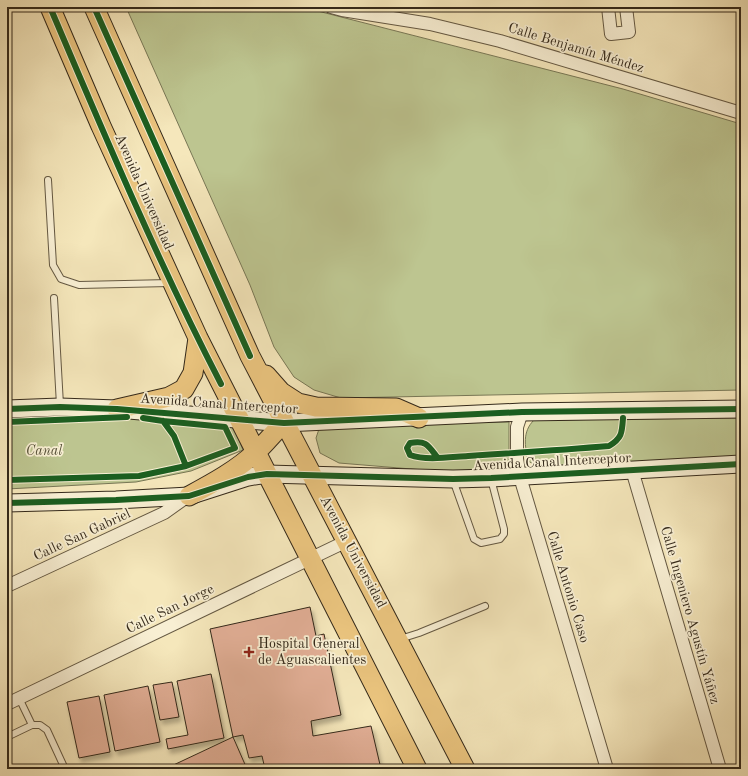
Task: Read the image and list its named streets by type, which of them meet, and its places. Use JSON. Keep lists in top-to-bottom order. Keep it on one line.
{"streets":{"main road":["Avenida Universidad","Avenida Canal Interceptor"],"street":["Calle Benjamín Méndez","Calle San Gabriel","Calle Antonio Caso","Calle San Jorge","Calle Ingeniero Agustín Yáñez"]},"crossings":[["Avenida Universidad","Avenida Canal Interceptor"],["Avenida Universidad","Calle San Jorge"],["Avenida Canal Interceptor","Calle San Gabriel"],["Avenida Canal Interceptor","Calle Antonio Caso"],["Avenida Canal Interceptor","Calle Ingeniero Agustín Yáñez"]],"parks":["Canal"],"places":{"health":["Hospital General de Aguascalientes"]}}
